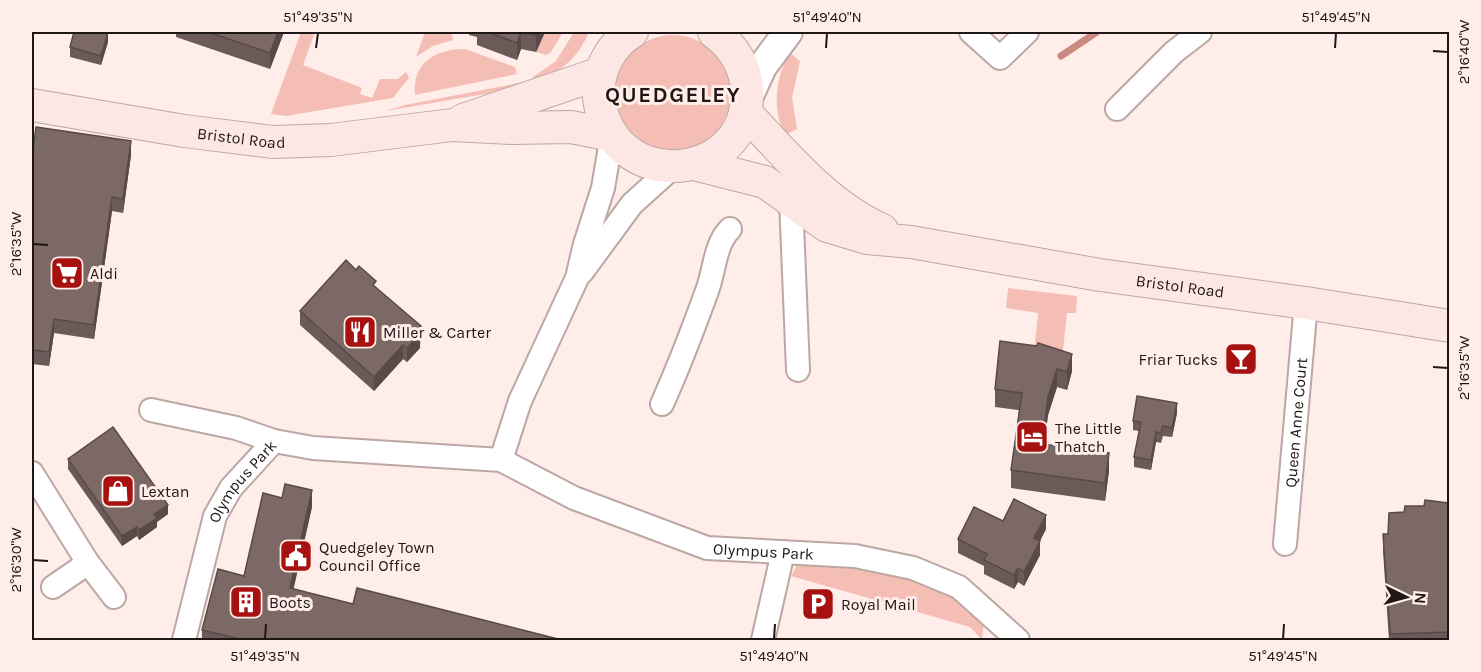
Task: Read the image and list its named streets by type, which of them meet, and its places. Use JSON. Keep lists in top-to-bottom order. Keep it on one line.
{"streets":{"main road":["Bristol Road"],"street":["Queen Anne Court","Olympus Park"]},"crossings":[["Bristol Road","Queen Anne Court"]],"districts":["QUEDGELEY"],"places":{"supermarket":["Aldi"],"restaurant":["Miller & Carter"],"bar":["Friar Tucks"],"hotel":["The Little Thatch"],"shop":["Lextan"],"public building":["Quedgeley Town Council Office"],"building":["Boots"],"parking":["Royal Mail"]},"north":"right","coordinates":["51°49'35\"N","51°49'40\"N","51°49'45\"N","2°16'40\"W","2°16'35\"W","2°16'30\"W"]}
